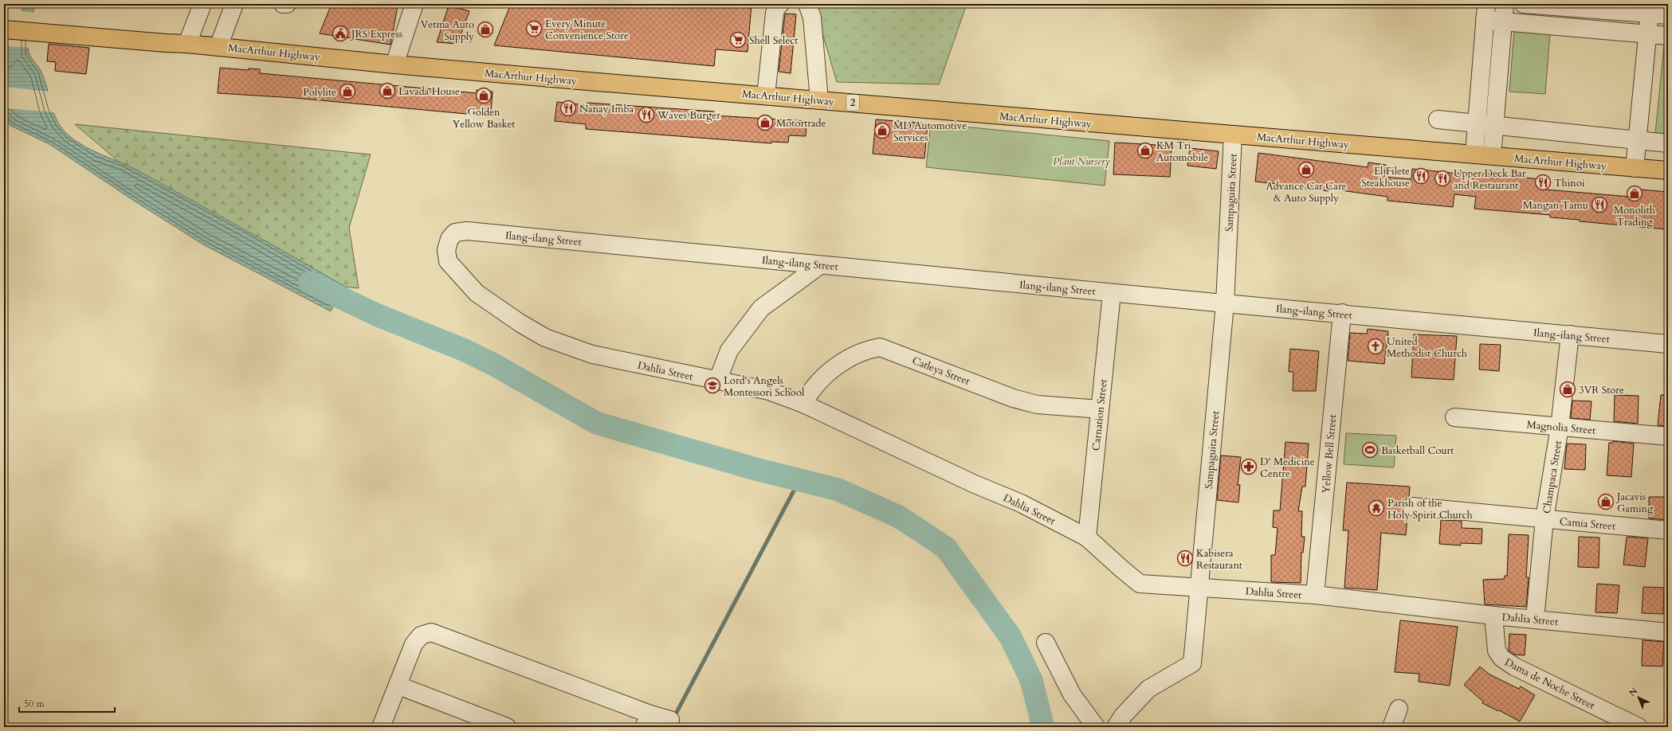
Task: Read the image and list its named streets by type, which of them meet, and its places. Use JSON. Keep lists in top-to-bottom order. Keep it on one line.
{"streets":{"highway":["MacArthur Highway","2"],"street":["Sampaguita Street","Ilang-ilang Street","Dahlia Street","Catleya Street","Carnation Street","Magnolia Street","Yellow Bell Street","Champaca Street","Camia Street","Dama de Noche Street"]},"crossings":[["MacArthur Highway","Sampaguita Street"],["Sampaguita Street","Ilang-ilang Street"],["Sampaguita Street","Dahlia Street"],["Ilang-ilang Street","Dahlia Street"],["Ilang-ilang Street","Carnation Street"],["Ilang-ilang Street","Yellow Bell Street"],["Ilang-ilang Street","Champaca Street"],["Dahlia Street","Catleya Street"],["Dahlia Street","Carnation Street"],["Dahlia Street","Yellow Bell Street"],["Dahlia Street","Champaca Street"],["Dahlia Street","Dama de Noche Street"],["Catleya Street","Carnation Street"],["Magnolia Street","Champaca Street"],["Champaca Street","Camia Street"]],"parks":["Plant Nursery"],"places":{"supermarket":["Every Minute Convenience Store","Shell Select"],"shop":["Vetma Auto Supply","Lavada House","Polylite","Golden Yellow Basket","Motortrade","MD Automotive Services","KM Tri Automobile","Advance Car Care & Auto Supply","Monolith Trading","3VR Store","Jacavis Gaming"],"public building":["JRS Express"],"restaurant":["Nanay Imba","Waves Burger","El Filete Steakhouse","Upper Deck Bar and Restaurant","Thinoi","Mangan Tamu","Kabisera Restaurant"],"church":["United Methodist Church"],"school or university":["Lord's Angels Montessori School"],"sports":["Basketball Court"],"pharmacy":["D' Medicine Centre"],"temple":["Parish of the Holy Spirit Church"]},"scale_bar":"50 m","north":"top left"}
